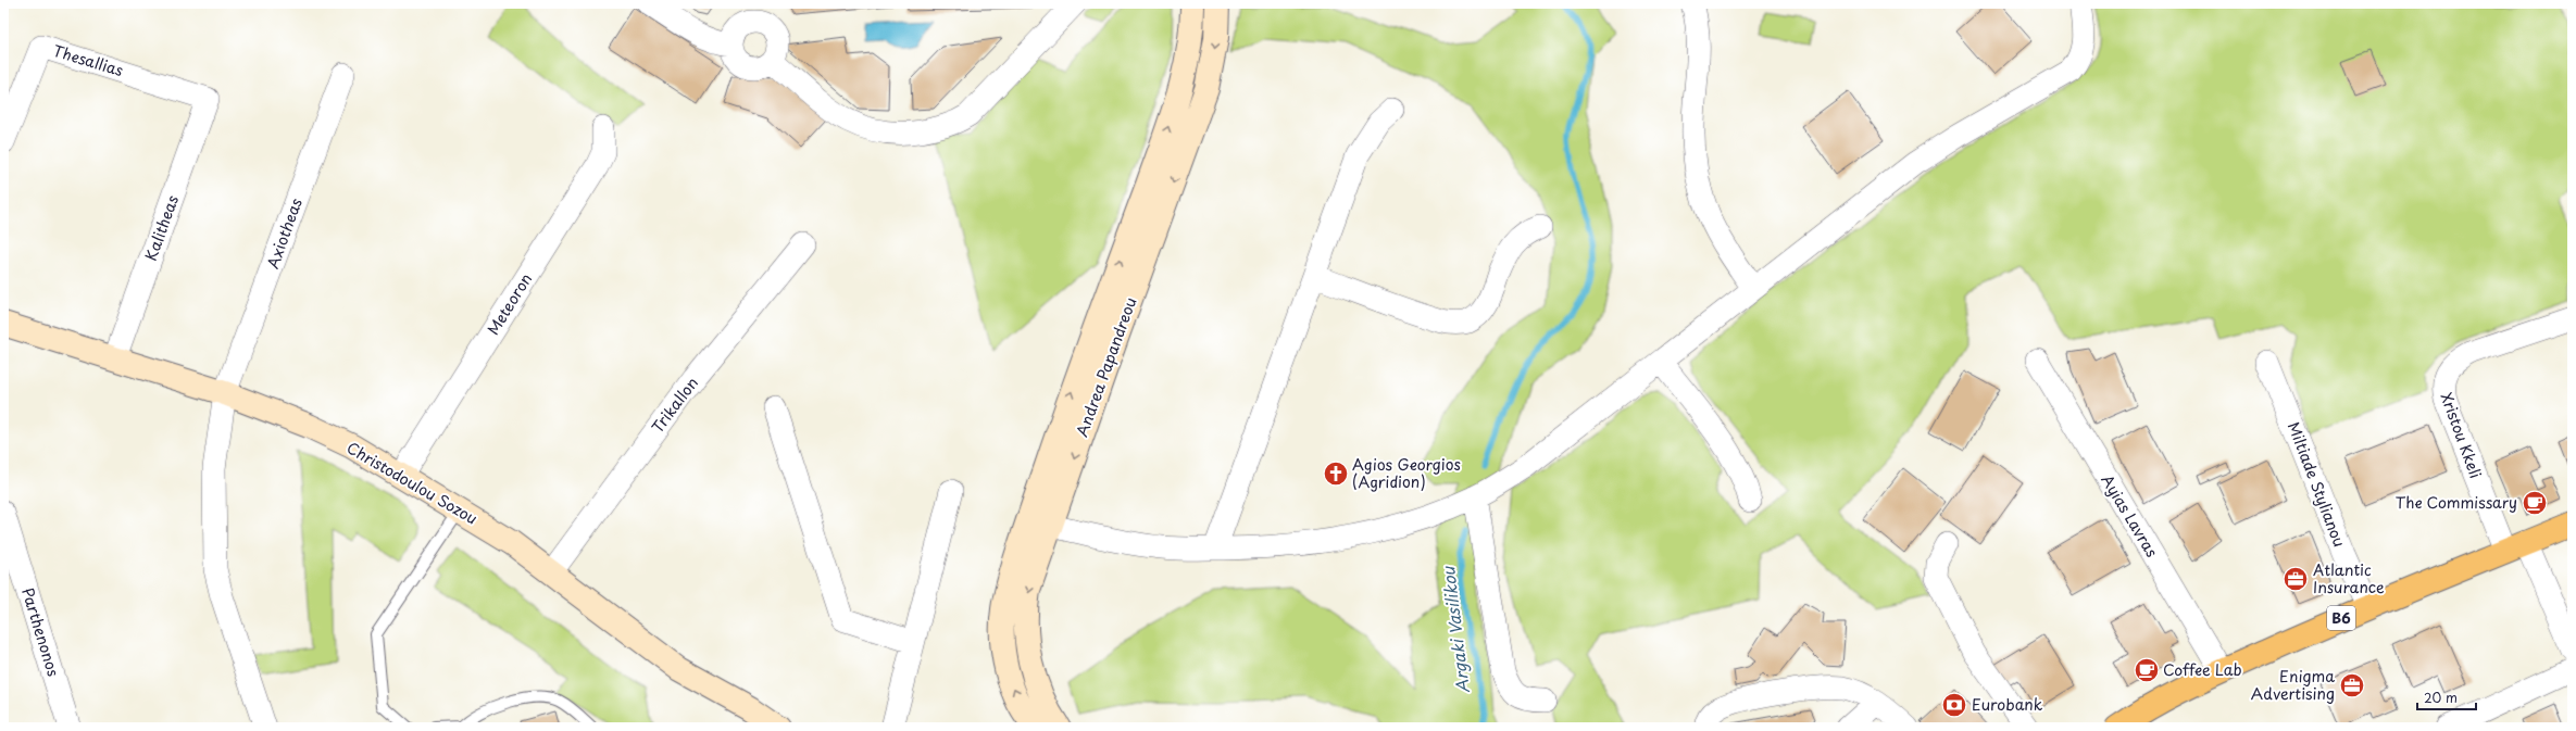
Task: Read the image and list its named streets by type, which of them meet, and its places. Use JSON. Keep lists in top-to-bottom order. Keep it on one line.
{"streets":{"main road":["B6"],"street":["Thesallias","Kalitheas","Axiotheas","Meteoron","Andrea Papandreou","Trikallon","Xristou Kkeli","Christodoulou Sozou","Miltiade Stylianou","Ayias Lavras","Parthenonos"]},"crossings":[["Thesallias","Kalitheas"],["Kalitheas","Christodoulou Sozou"],["Axiotheas","Christodoulou Sozou"],["Meteoron","Christodoulou Sozou"],["Trikallon","Christodoulou Sozou"],["Xristou Kkeli","B6"],["Miltiade Stylianou","B6"],["Ayias Lavras","B6"]],"water":["Argaki Vasilikou"],"places":{"church":["Agios Georgios (Agridion)"],"cafe":["The Commissary","Coffee Lab"],"office":["Atlantic Insurance","Enigma Advertising"],"bank":["Eurobank"]},"scale_bar":"20 m"}
